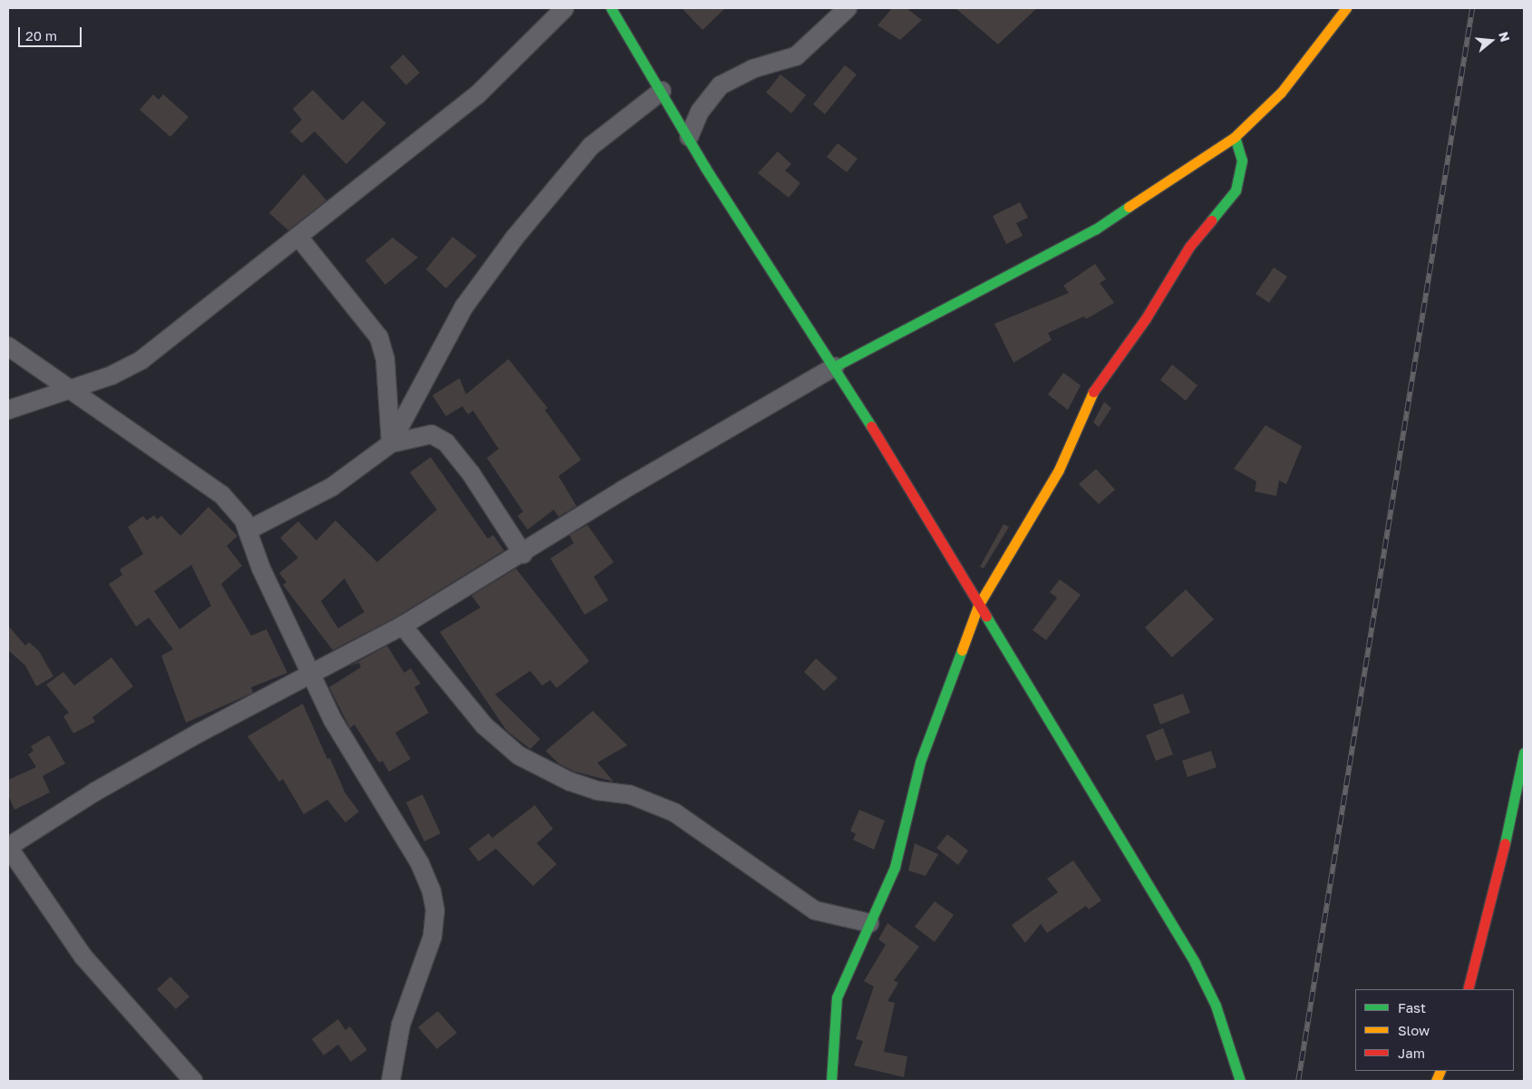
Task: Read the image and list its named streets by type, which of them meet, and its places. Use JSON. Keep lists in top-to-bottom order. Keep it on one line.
{"legend":["Fast","Slow","Jam"],"scale_bar":"20 m","north":"right"}
